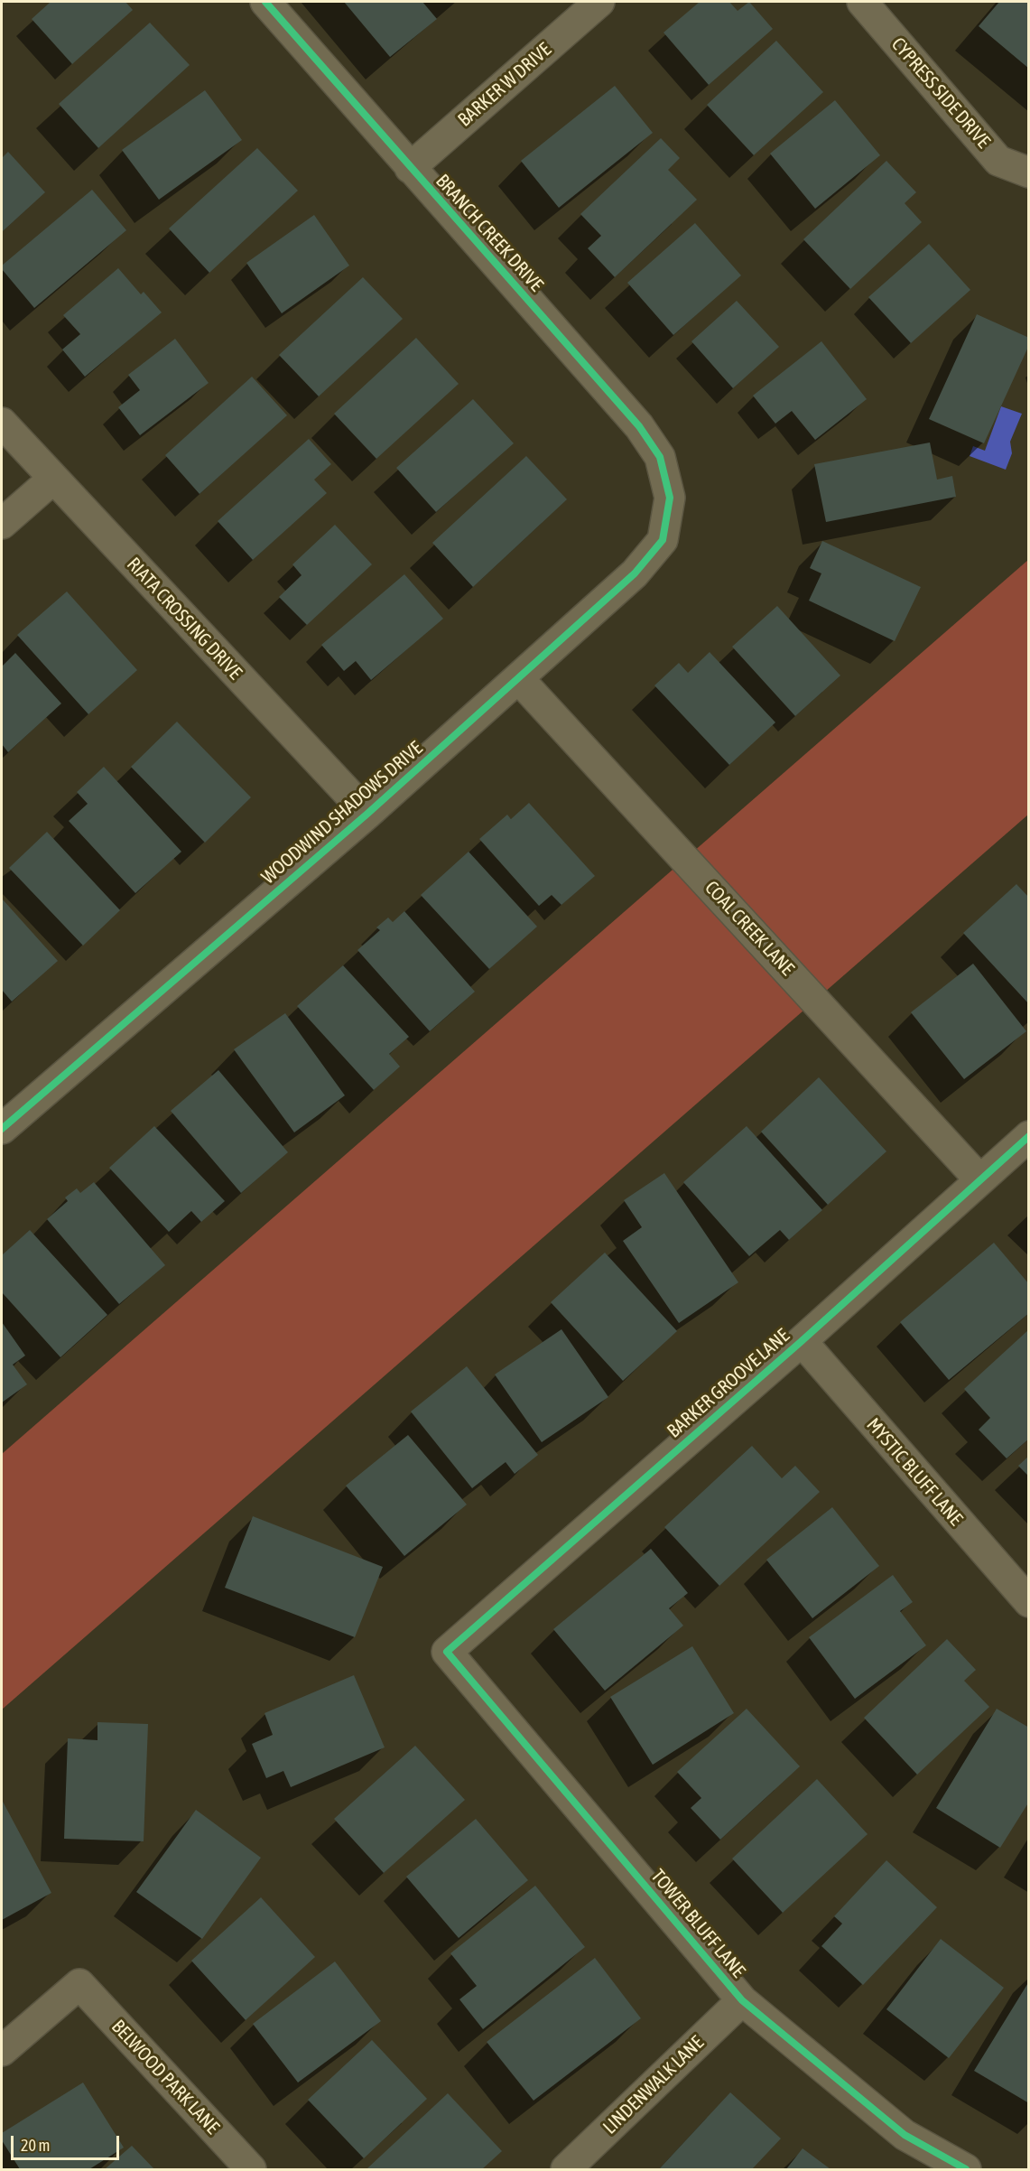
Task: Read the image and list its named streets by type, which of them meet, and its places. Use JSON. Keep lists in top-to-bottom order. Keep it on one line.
{"streets":{"street":["BARKER W DRIVE","CYPRESS SIDE DRIVE","BRANCH CREEK DRIVE","RIATA CROSSING DRIVE","WOODWIND SHADOWS DRIVE","COAL CREEK LANE","BARKER GROOVE LANE","MYSTIC BLUFF LANE","TOWER BLUFF LANE","BELWOOD PARK LANE","LINDENWALK LANE"]},"crossings":[["BARKER W DRIVE","BRANCH CREEK DRIVE"],["BRANCH CREEK DRIVE","WOODWIND SHADOWS DRIVE"],["RIATA CROSSING DRIVE","WOODWIND SHADOWS DRIVE"],["WOODWIND SHADOWS DRIVE","COAL CREEK LANE"],["COAL CREEK LANE","BARKER GROOVE LANE"],["BARKER GROOVE LANE","MYSTIC BLUFF LANE"],["BARKER GROOVE LANE","TOWER BLUFF LANE"],["TOWER BLUFF LANE","LINDENWALK LANE"]],"scale_bar":"20 m"}
